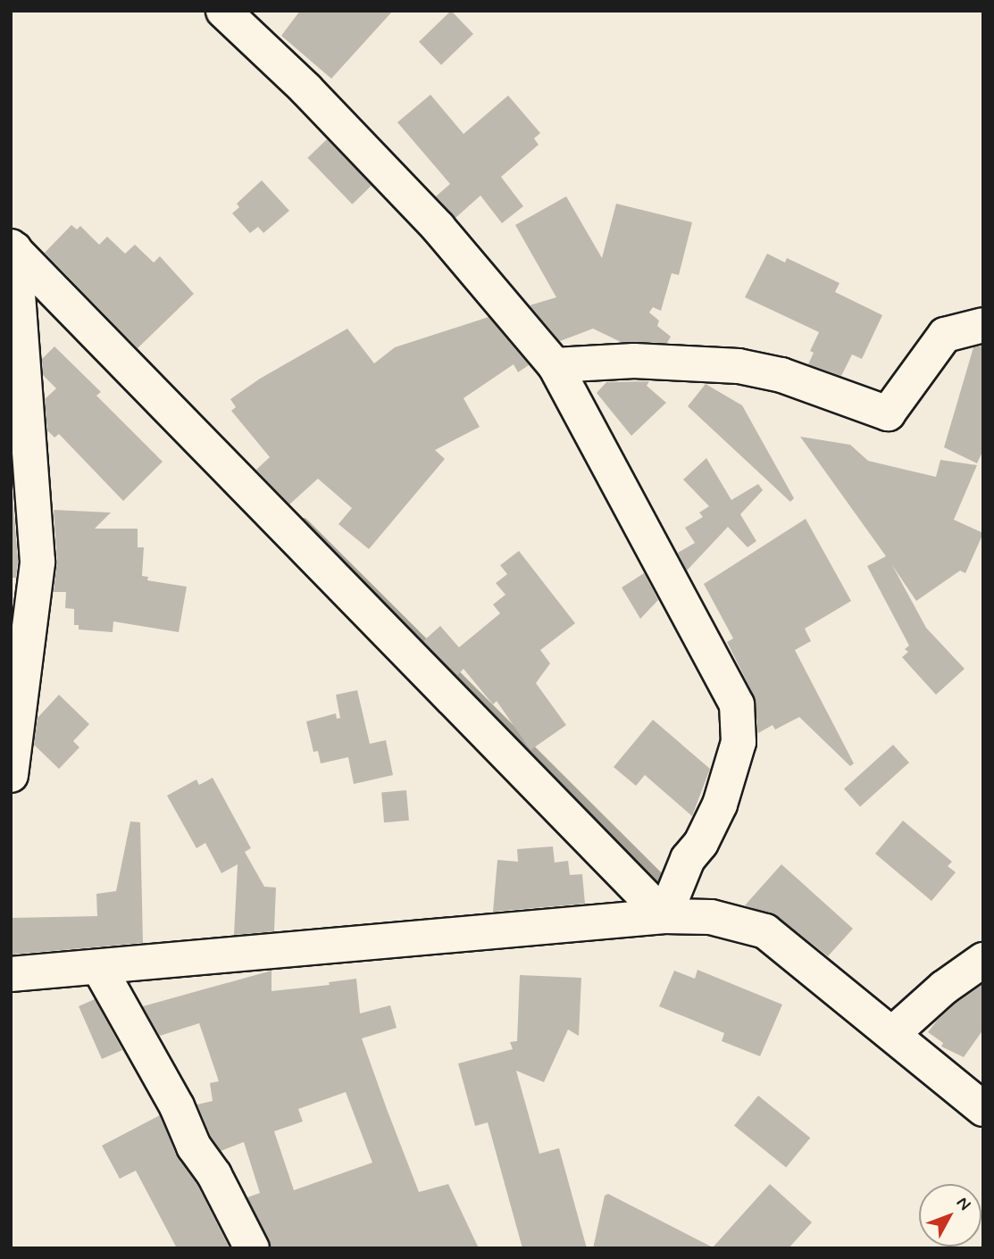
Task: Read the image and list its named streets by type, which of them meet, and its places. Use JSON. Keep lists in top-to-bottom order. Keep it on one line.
{"north":"top right"}
